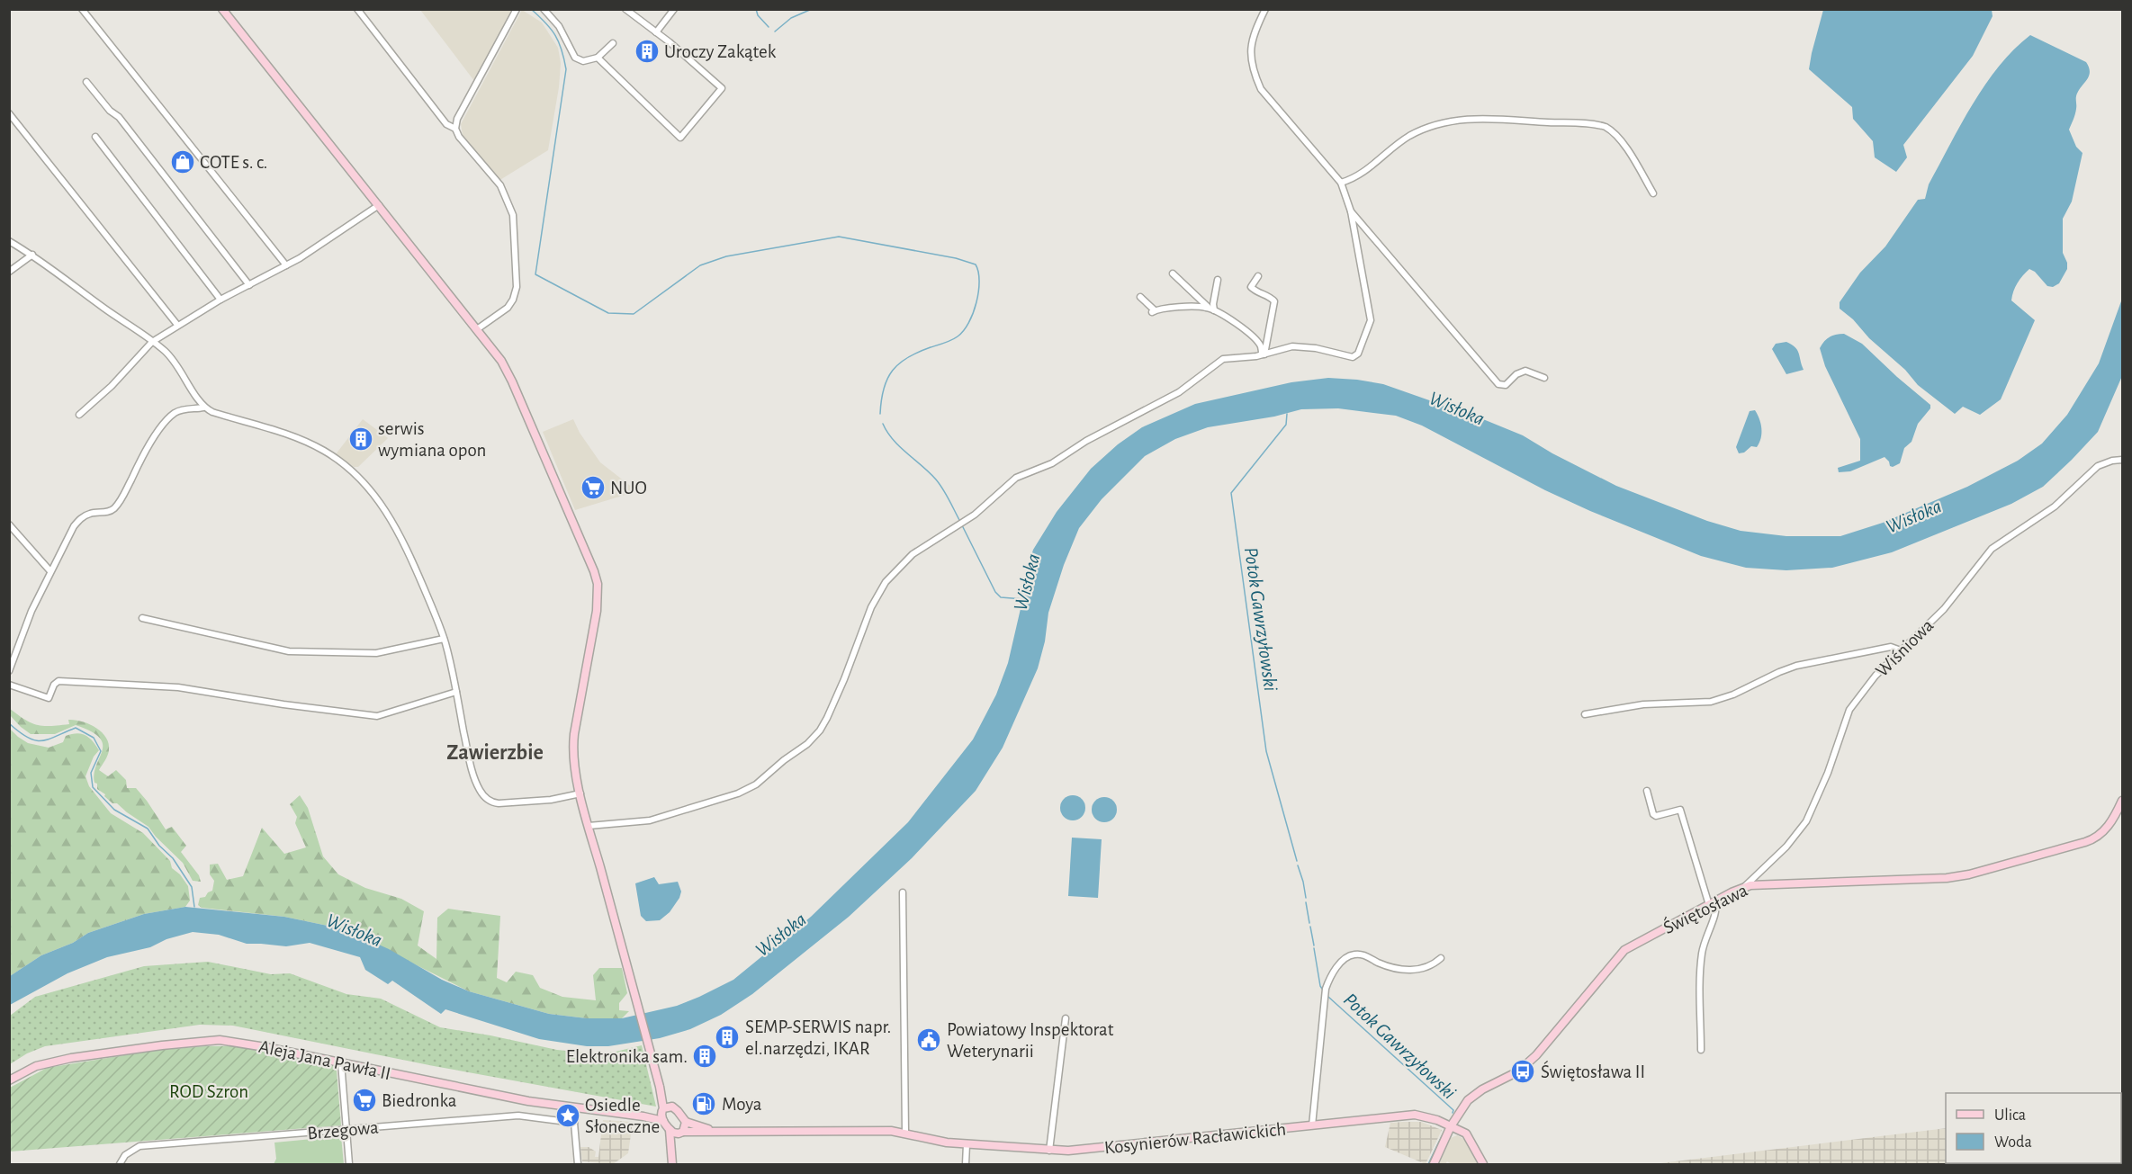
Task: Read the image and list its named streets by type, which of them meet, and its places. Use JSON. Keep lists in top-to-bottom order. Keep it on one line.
{"streets":{"street":["Wiśniowa","Świętosława","Aleja Jana Pawła II","Brzegowa","Kosynierów Racławickich"]},"crossings":[["Wiśniowa","Świętosława"],["Świętosława","Kosynierów Racławickich"]],"districts":["Zawierzbie"],"water":["Wisłoka","Potok Gawrzyłowski"],"parks":["ROD Szron"],"places":{"building":["Uroczy Zakątek","serwis wymiana opon","SEMP-SERWIS napr. el.narzędzi, IKAR","Elektronika sam."],"shop":["COTE s. c."],"supermarket":["NUO","Biedronka"],"public building":["Powiatowy Inspektorat Weterynarii"],"bus stop":["Świętosława II"],"fuel station":["Moya"],"place":["Osiedle Słoneczne"]},"legend":["Ulica","Woda"]}
